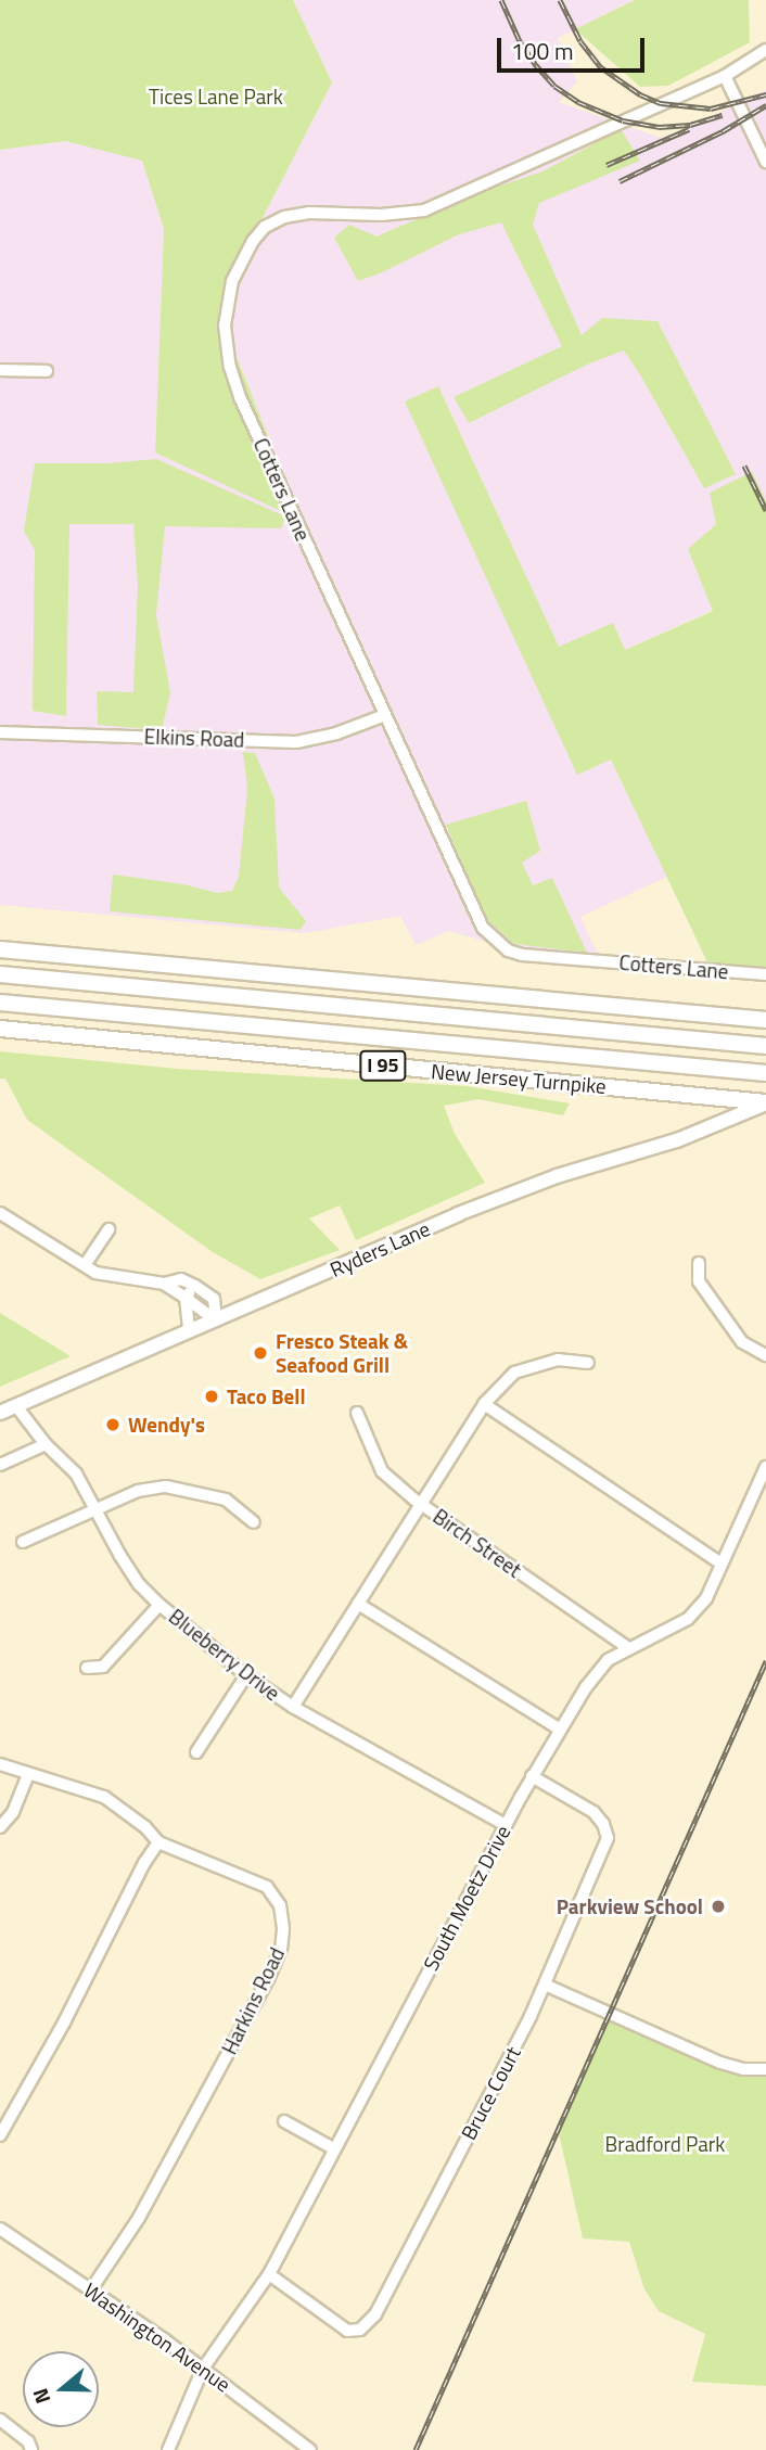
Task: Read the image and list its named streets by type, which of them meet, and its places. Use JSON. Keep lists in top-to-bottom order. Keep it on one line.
{"streets":{"highway":["I 95","New Jersey Turnpike"],"main road":["Ryders Lane"],"street":["Cotters Lane","Elkins Road","Birch Street","Blueberry Drive","South Moetz Drive","Harkins Road","Bruce Court","Washington Avenue"]},"crossings":[["Cotters Lane","Elkins Road"],["New Jersey Turnpike","Ryders Lane"],["Ryders Lane","Blueberry Drive"],["Birch Street","South Moetz Drive"],["Blueberry Drive","South Moetz Drive"],["South Moetz Drive","Bruce Court"],["South Moetz Drive","Washington Avenue"],["Harkins Road","Washington Avenue"]],"parks":["Tices Lane Park","Bradford Park"],"places":["Fresco Steak & Seafood Grill","Taco Bell","Wendy's","Parkview School"],"scale_bar":"100 m","north":"left"}
